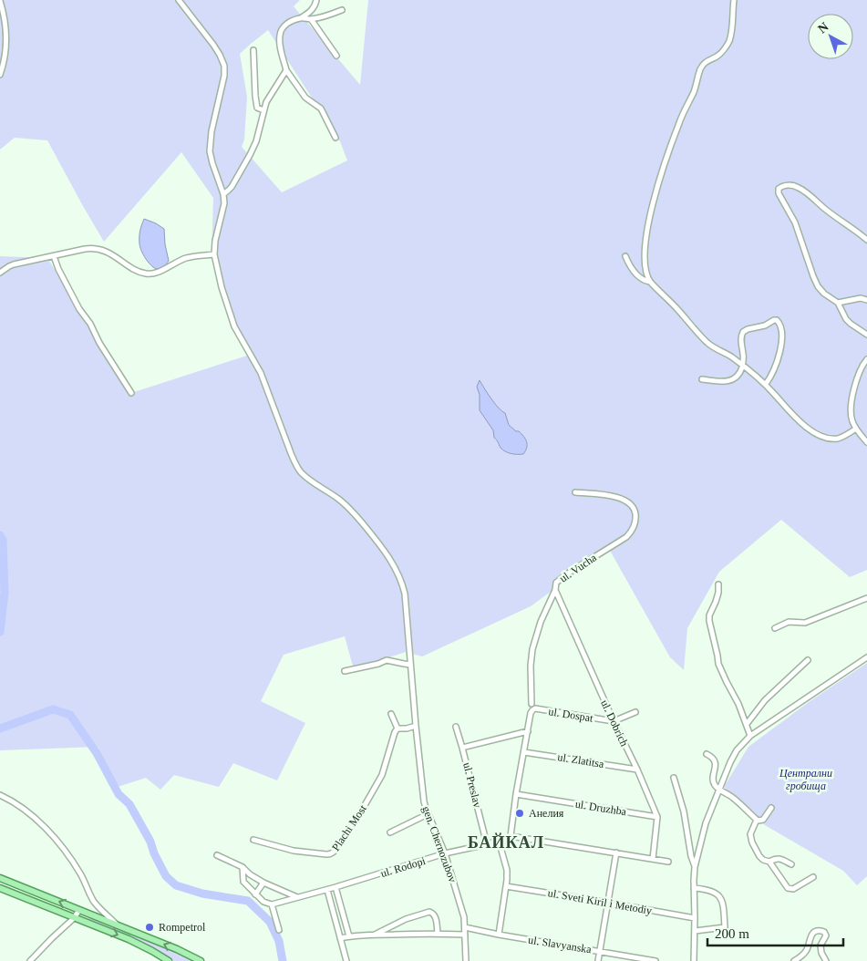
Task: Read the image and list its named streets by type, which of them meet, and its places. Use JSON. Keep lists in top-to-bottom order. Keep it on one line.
{"streets":{"street":["ul. Vucha","ul. Dospat","ul. Dobrich","ul. Zlatitsa","ul. Preslav","ul. Druzhba","Plachi Most","gen. Chernozubov","ul. Rodopi","ul. Sveti Kiril i Metodiy","ul. Slavyanska"]},"crossings":[["ul. Vucha","ul. Dobrich"],["ul. Dospat","ul. Dobrich"],["ul. Dobrich","ul. Zlatitsa"],["ul. Dobrich","ul. Druzhba"],["ul. Preslav","ul. Rodopi"],["gen. Chernozubov","ul. Rodopi"],["gen. Chernozubov","ul. Slavyanska"]],"districts":["БАЙКАЛ"],"parks":["Централни гробища"],"places":["Анелия","Rompetrol"],"scale_bar":"200 m","north":"top left"}
